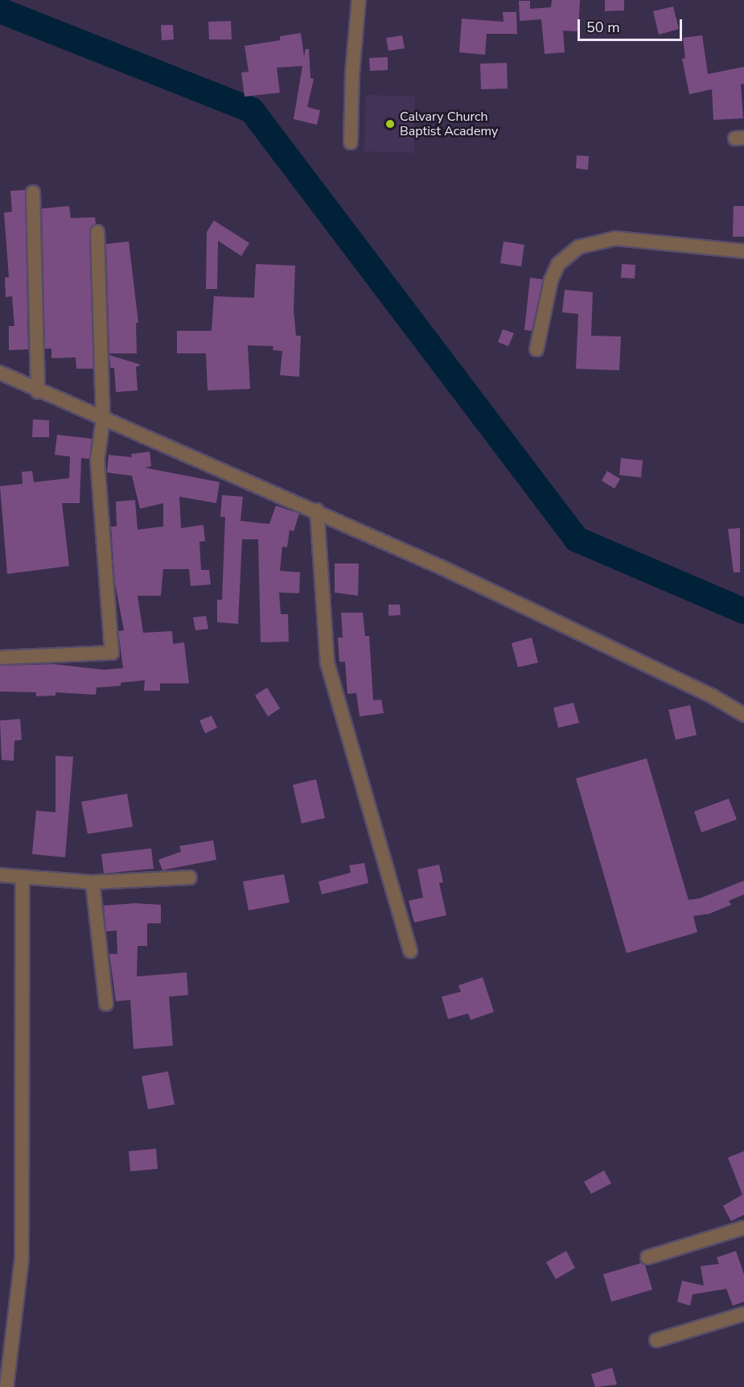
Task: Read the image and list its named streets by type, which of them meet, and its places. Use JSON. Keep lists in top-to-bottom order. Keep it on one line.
{"places":["Calvary Church Baptist Academy"],"scale_bar":"50 m"}
